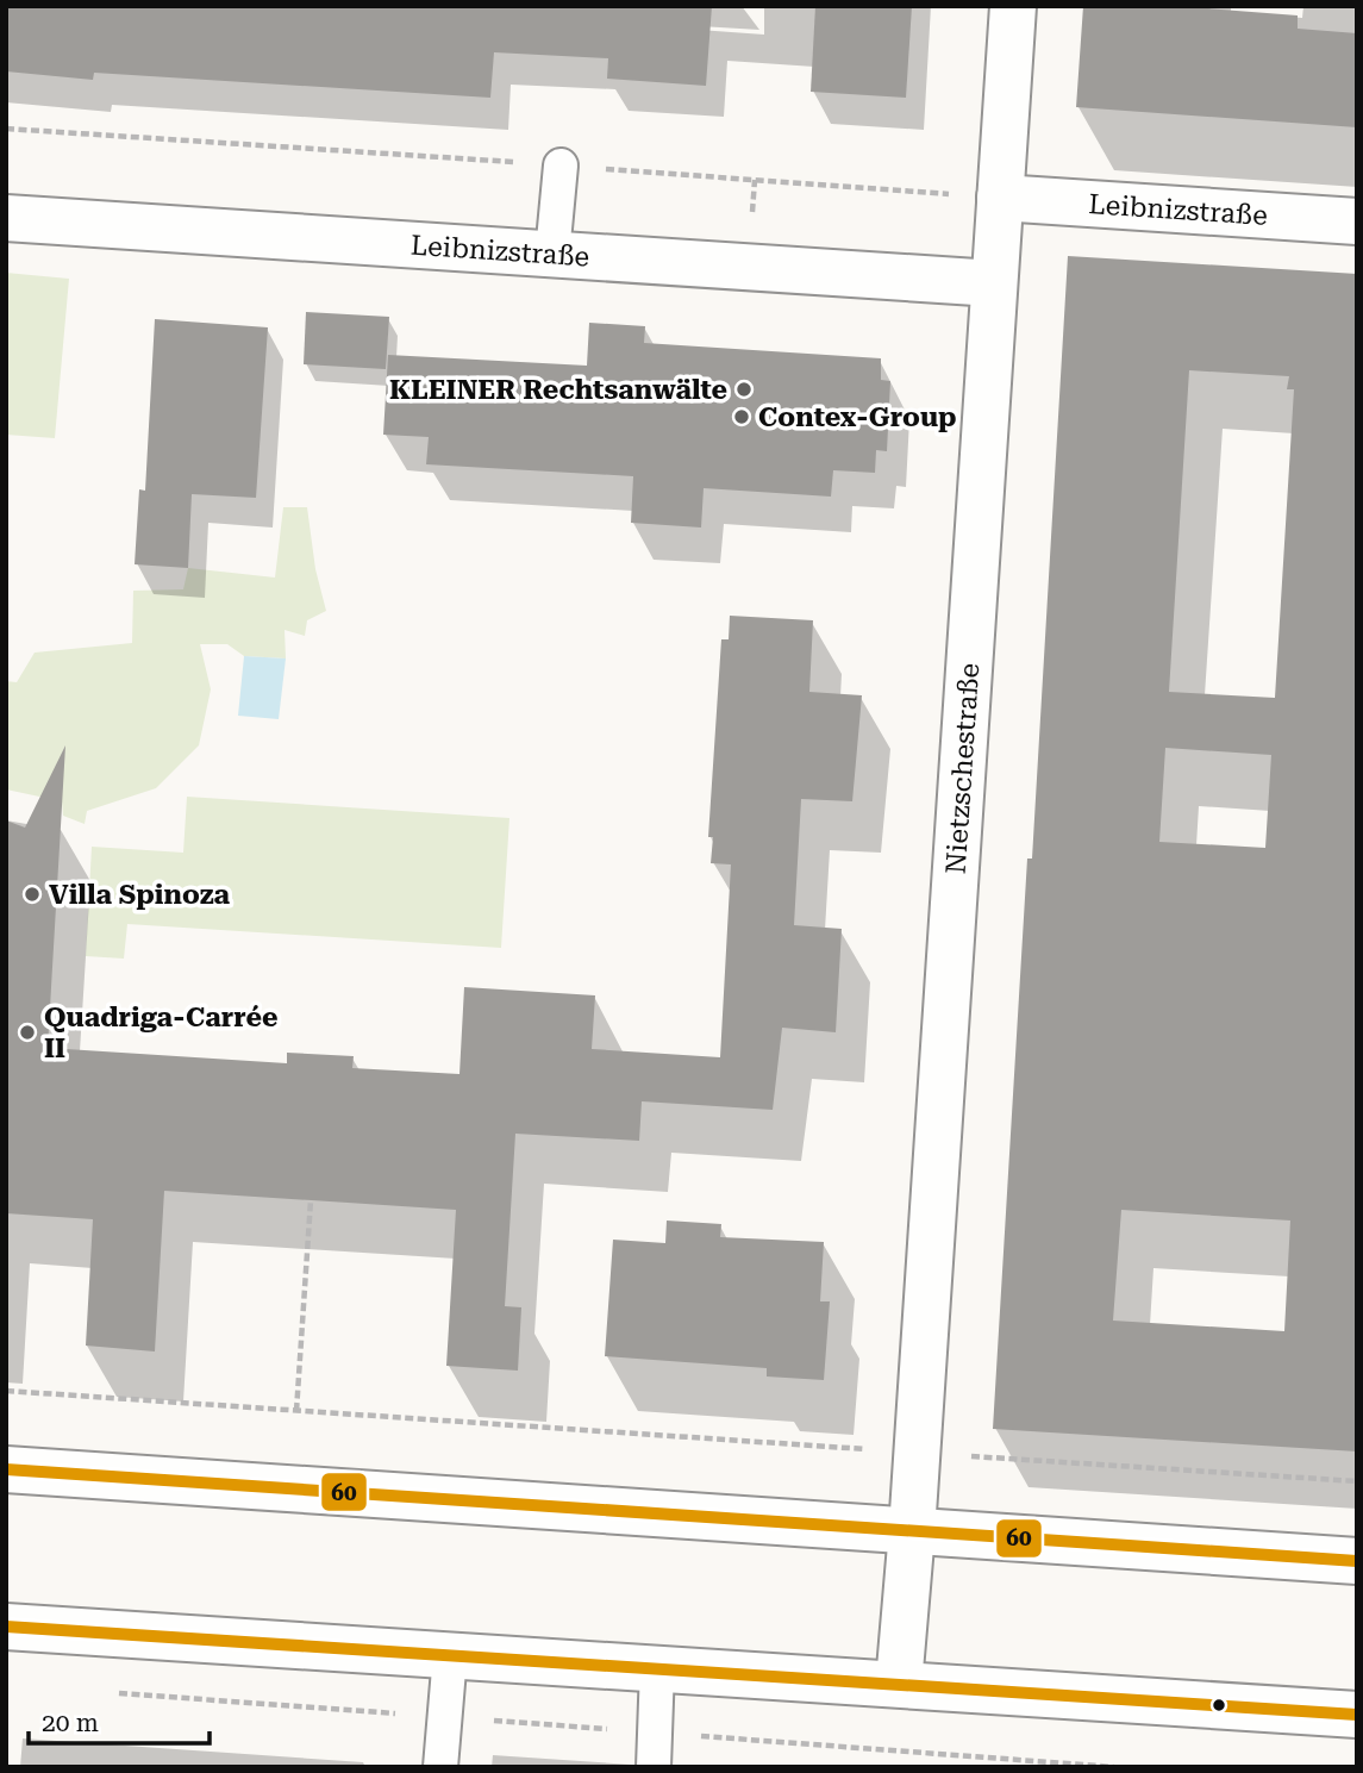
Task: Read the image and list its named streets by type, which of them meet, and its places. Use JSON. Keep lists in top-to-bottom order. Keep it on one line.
{"streets":{"street":["Leibnizstraße","Nietzschestraße"]},"crossings":[["Leibnizstraße","Nietzschestraße"]],"places":["KLEINER Rechtsanwälte","Contex-Group","Villa Spinoza","Quadriga-Carrée II"],"lines":["transit line 60"],"scale_bar":"20 m"}
